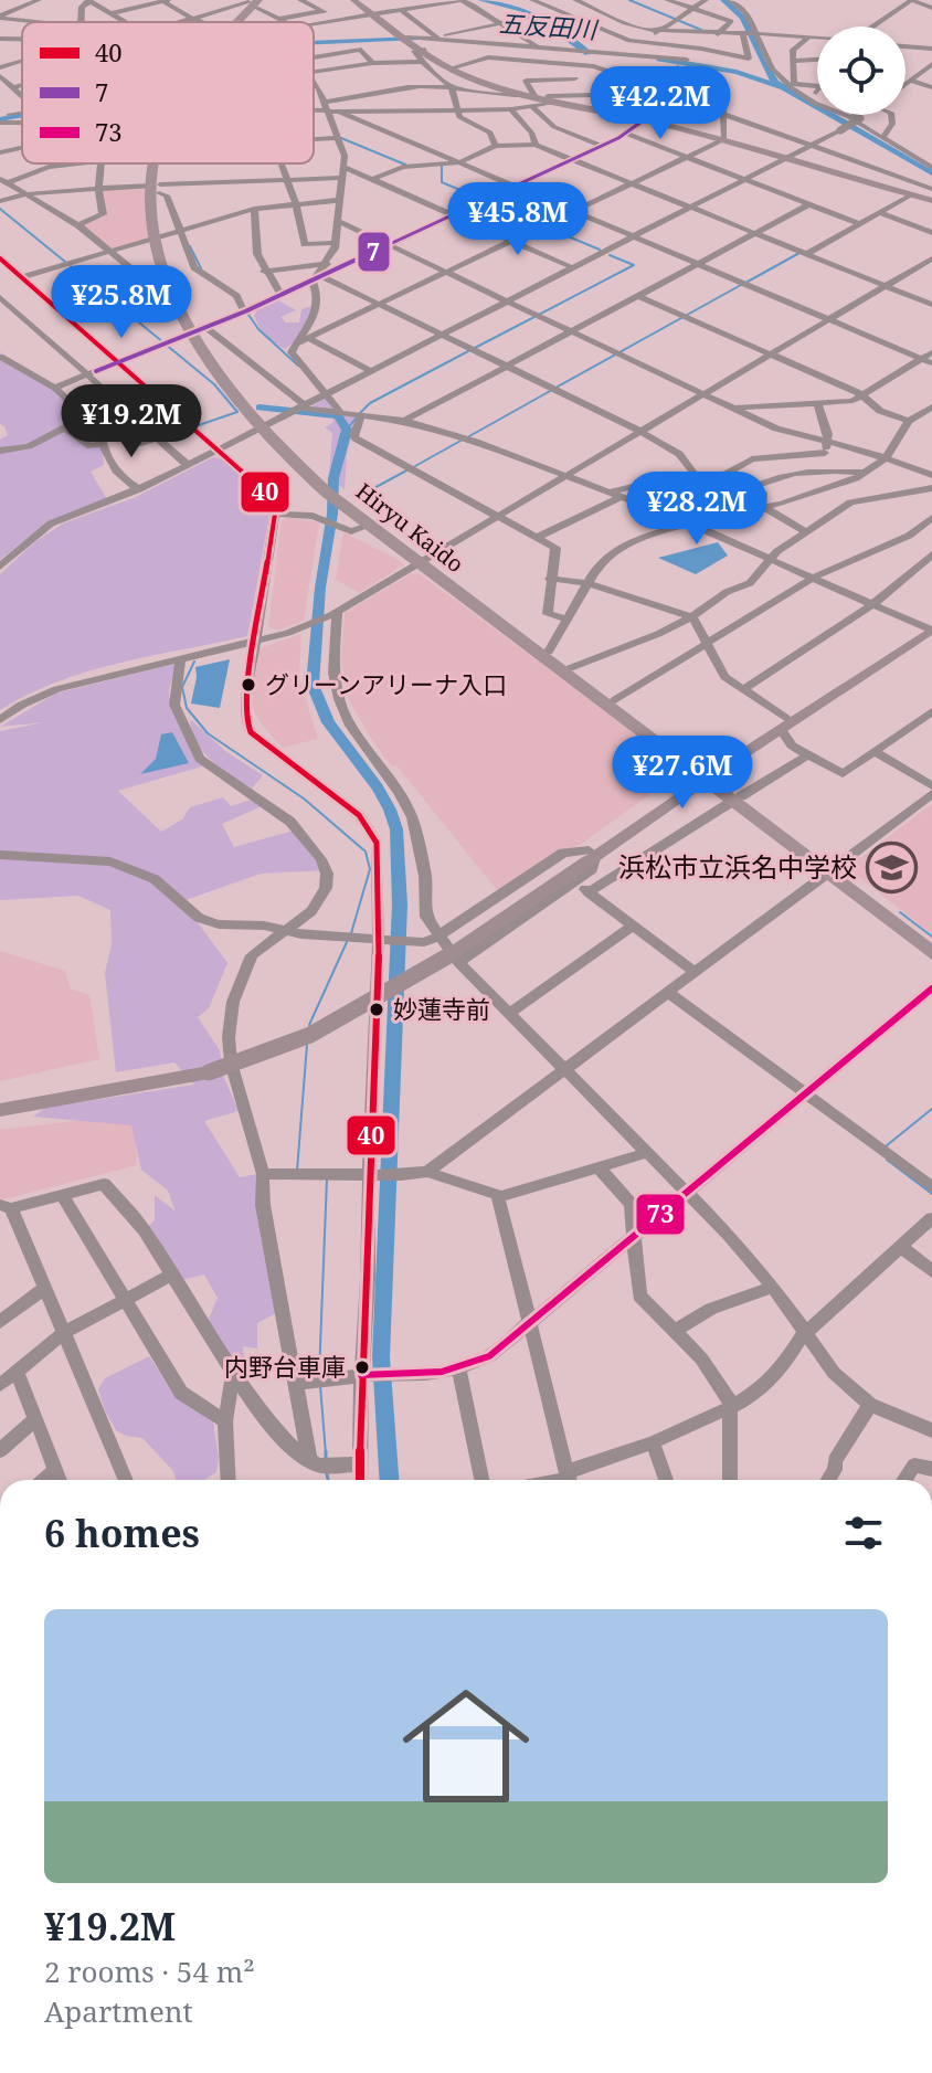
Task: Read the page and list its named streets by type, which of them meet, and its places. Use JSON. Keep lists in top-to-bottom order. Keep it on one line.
{"streets":{"highway":["Hiryu Kaido"]},"water":["五反田川"],"places":{"other":["グリーンアリーナ入口","妙蓮寺前","内野台車庫"],"school or university":["浜松市立浜名中学校"]},"lines":["transit line 7","transit line 40","transit line 73"],"legend":["40","7","73"],"page":{"price":["¥42.2M","¥45.8M","¥25.8M","¥19.2M","¥28.2M","¥27.6M"],"heading":"6 homes","list":[{"name":"¥19.2M","note":"2 rooms · 54 m² · Apartment"}]}}
